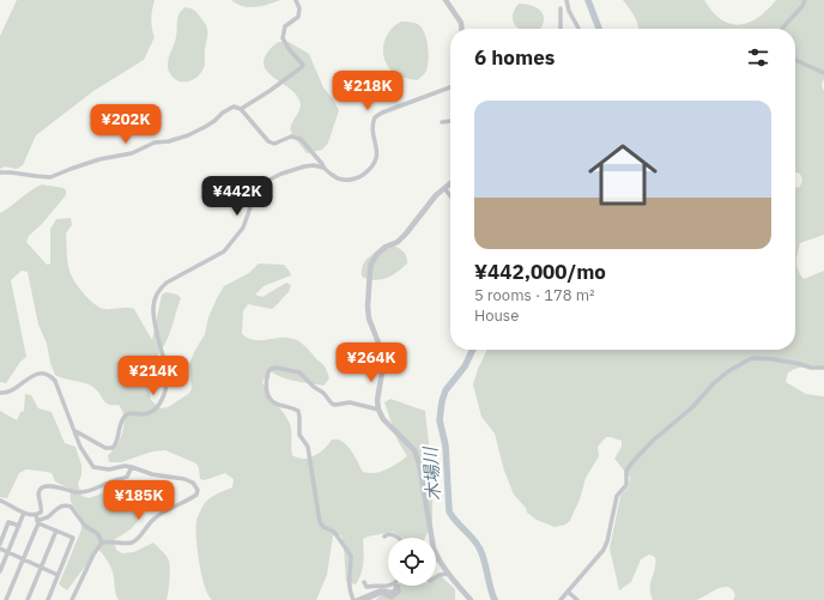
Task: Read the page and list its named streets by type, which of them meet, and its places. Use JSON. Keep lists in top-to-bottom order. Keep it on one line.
{"water":["木場川"],"page":{"heading":"6 homes","price":["¥218K","¥202K","¥442K","¥264K","¥214K","¥185K"],"list":[{"name":"¥442,000/mo","note":"5 rooms · 178 m² · House"}]}}
